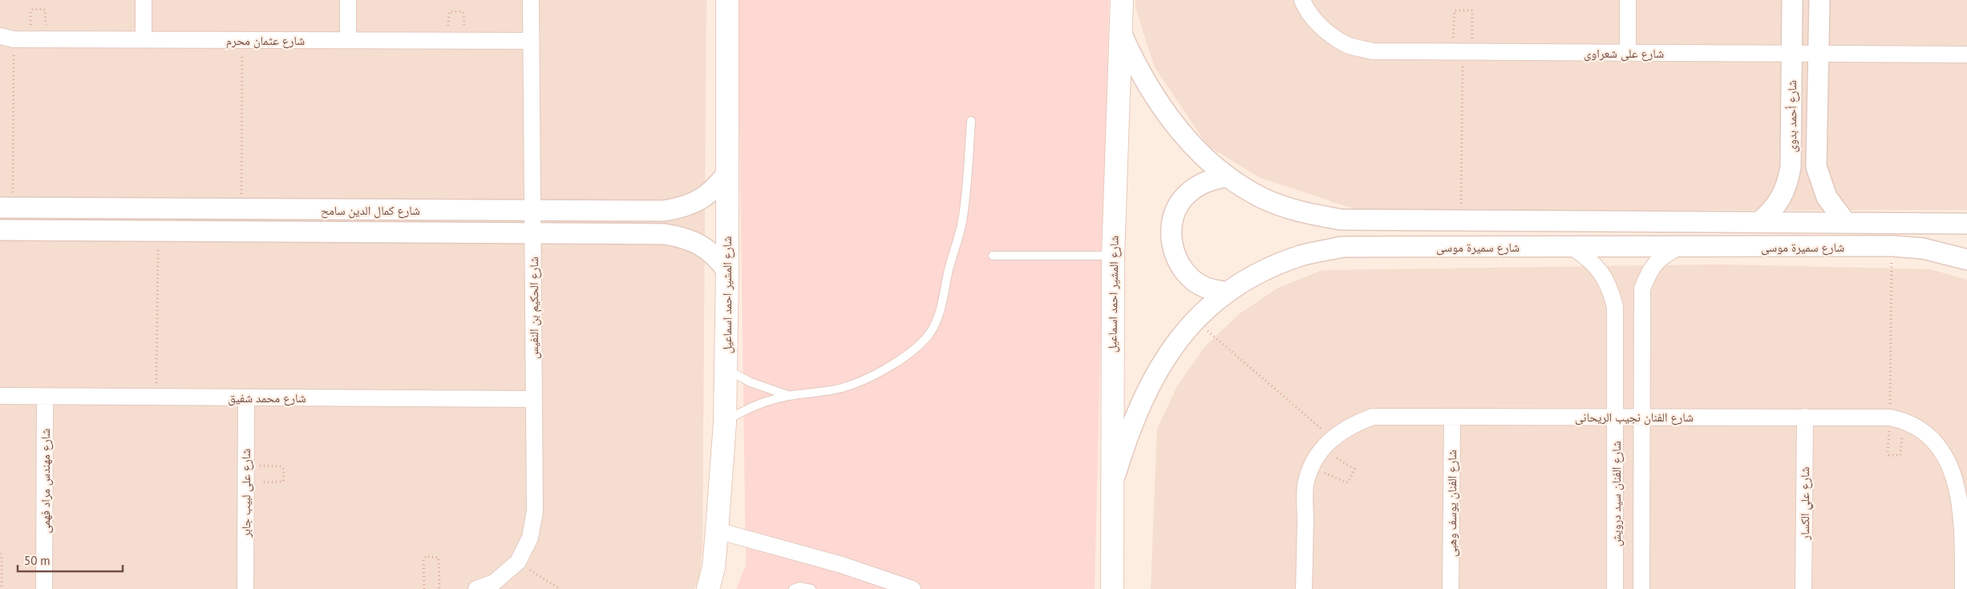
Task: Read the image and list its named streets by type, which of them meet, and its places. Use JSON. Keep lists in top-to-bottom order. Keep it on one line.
{"streets":{"main road":["شارع المشير احمد اسماعيل"],"street":["شارع عثمان محرم","شارع على شعراوى","شارع أحمد بدوى","شارع كمال الدين سامح","شارع سميرة موسى","شارع الحكيم بن النفيس","شارع محمد شفيق","شارع الفنان نجيب الريحانى","شارع مهندس مراد فهمى","شارع على لبيب جابر","شارع الفنان سيد درويش","شارع الفنان يوسف وهبى","شارع علي الكسار"]},"crossings":[["شارع عثمان محرم","شارع الحكيم بن النفيس"],["شارع على شعراوى","شارع أحمد بدوى"],["شارع أحمد بدوى","شارع سميرة موسى"],["شارع كمال الدين سامح","شارع المشير احمد اسماعيل"],["شارع كمال الدين سامح","شارع الحكيم بن النفيس"],["شارع سميرة موسى","شارع المشير احمد اسماعيل"],["شارع سميرة موسى","شارع الفنان سيد درويش"],["شارع الحكيم بن النفيس","شارع محمد شفيق"],["شارع محمد شفيق","شارع مهندس مراد فهمى"],["شارع محمد شفيق","شارع على لبيب جابر"],["شارع الفنان نجيب الريحانى","شارع الفنان سيد درويش"],["شارع الفنان نجيب الريحانى","شارع الفنان يوسف وهبى"],["شارع الفنان نجيب الريحانى","شارع علي الكسار"]],"scale_bar":"50 m"}
